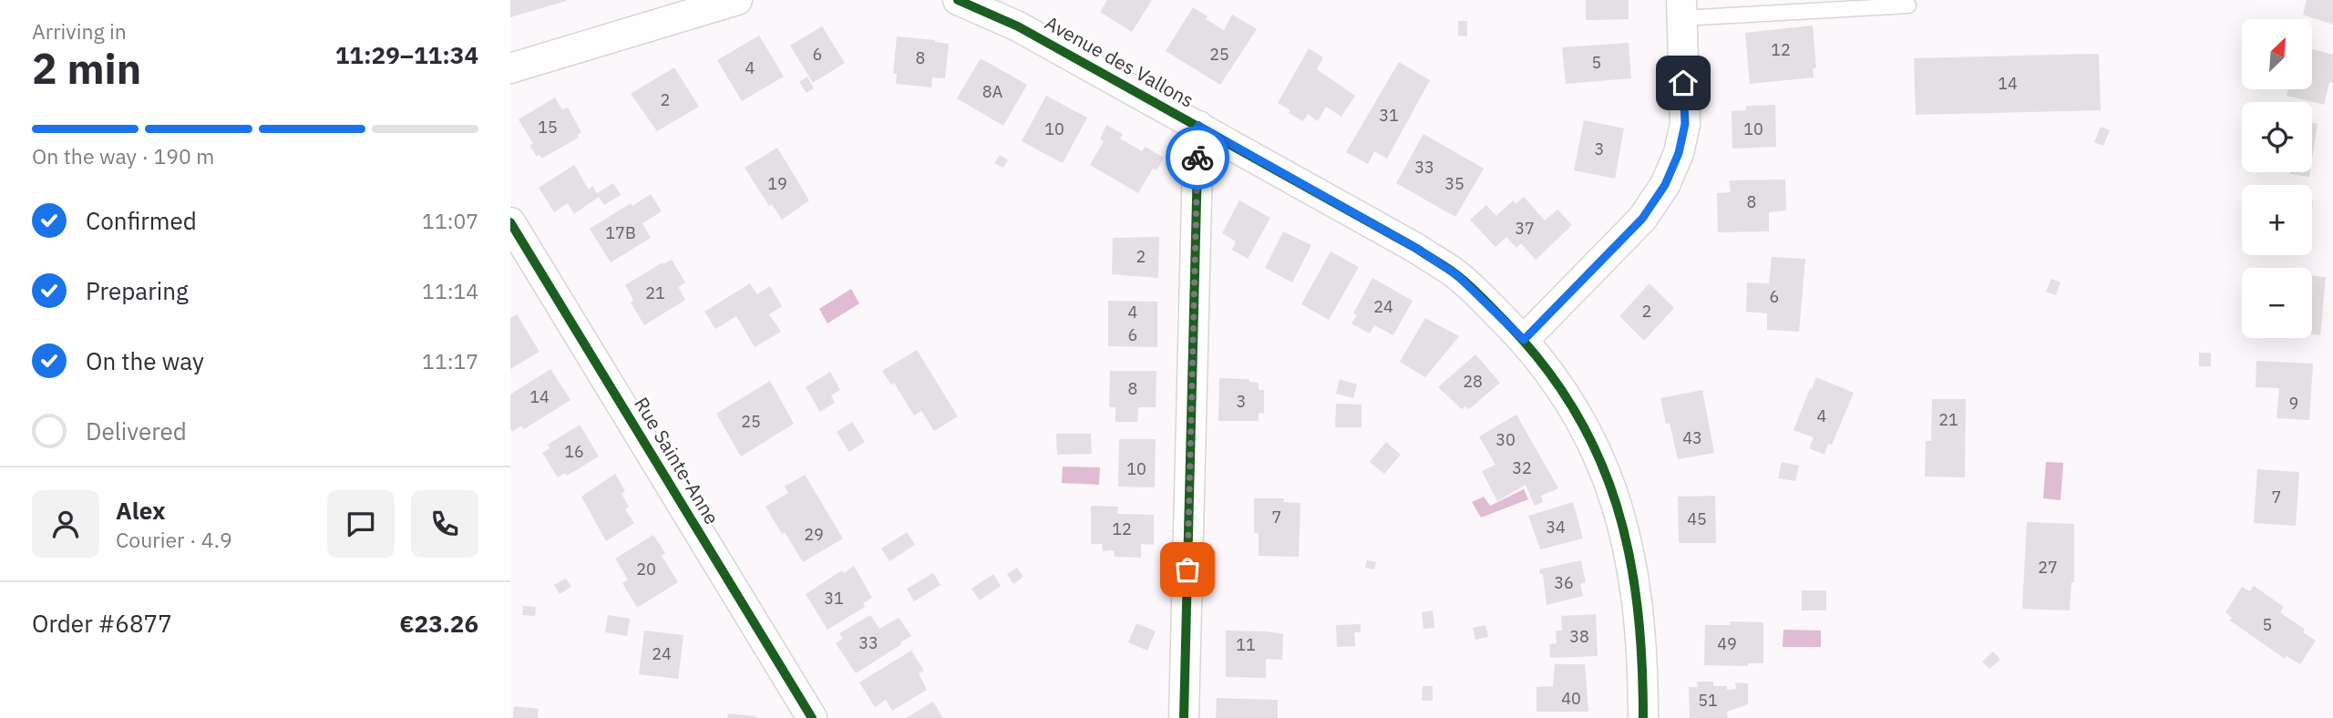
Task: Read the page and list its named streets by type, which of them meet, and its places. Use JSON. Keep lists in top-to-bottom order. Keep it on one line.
{"streets":{"street":["Avenue des Vallons","Rue Sainte-Anne"]},"house_numbers":["12","6","25","8","5","4","14","8A","2","31","15","10","10","3","33","19","35","8","37","17B","2","21","6","24","2","4","6","28","8","14","3","9","4","21","25","43","30","16","32","10","7","7","45","34","12","29","27","20","36","31","5","38","33","49","11","24","40","51"],"north":"top right","page":{"heading":["2 min","Arriving in","11:29–11:34"],"panel":["Alex","Courier · 4.9","Order #6877","€23.26"],"map_buttons":["+","−"],"bar":"On the way · 190 m","list":[["Confirmed","11:07"],["Preparing","11:14"],["On the way","11:17"],"Delivered"]}}
